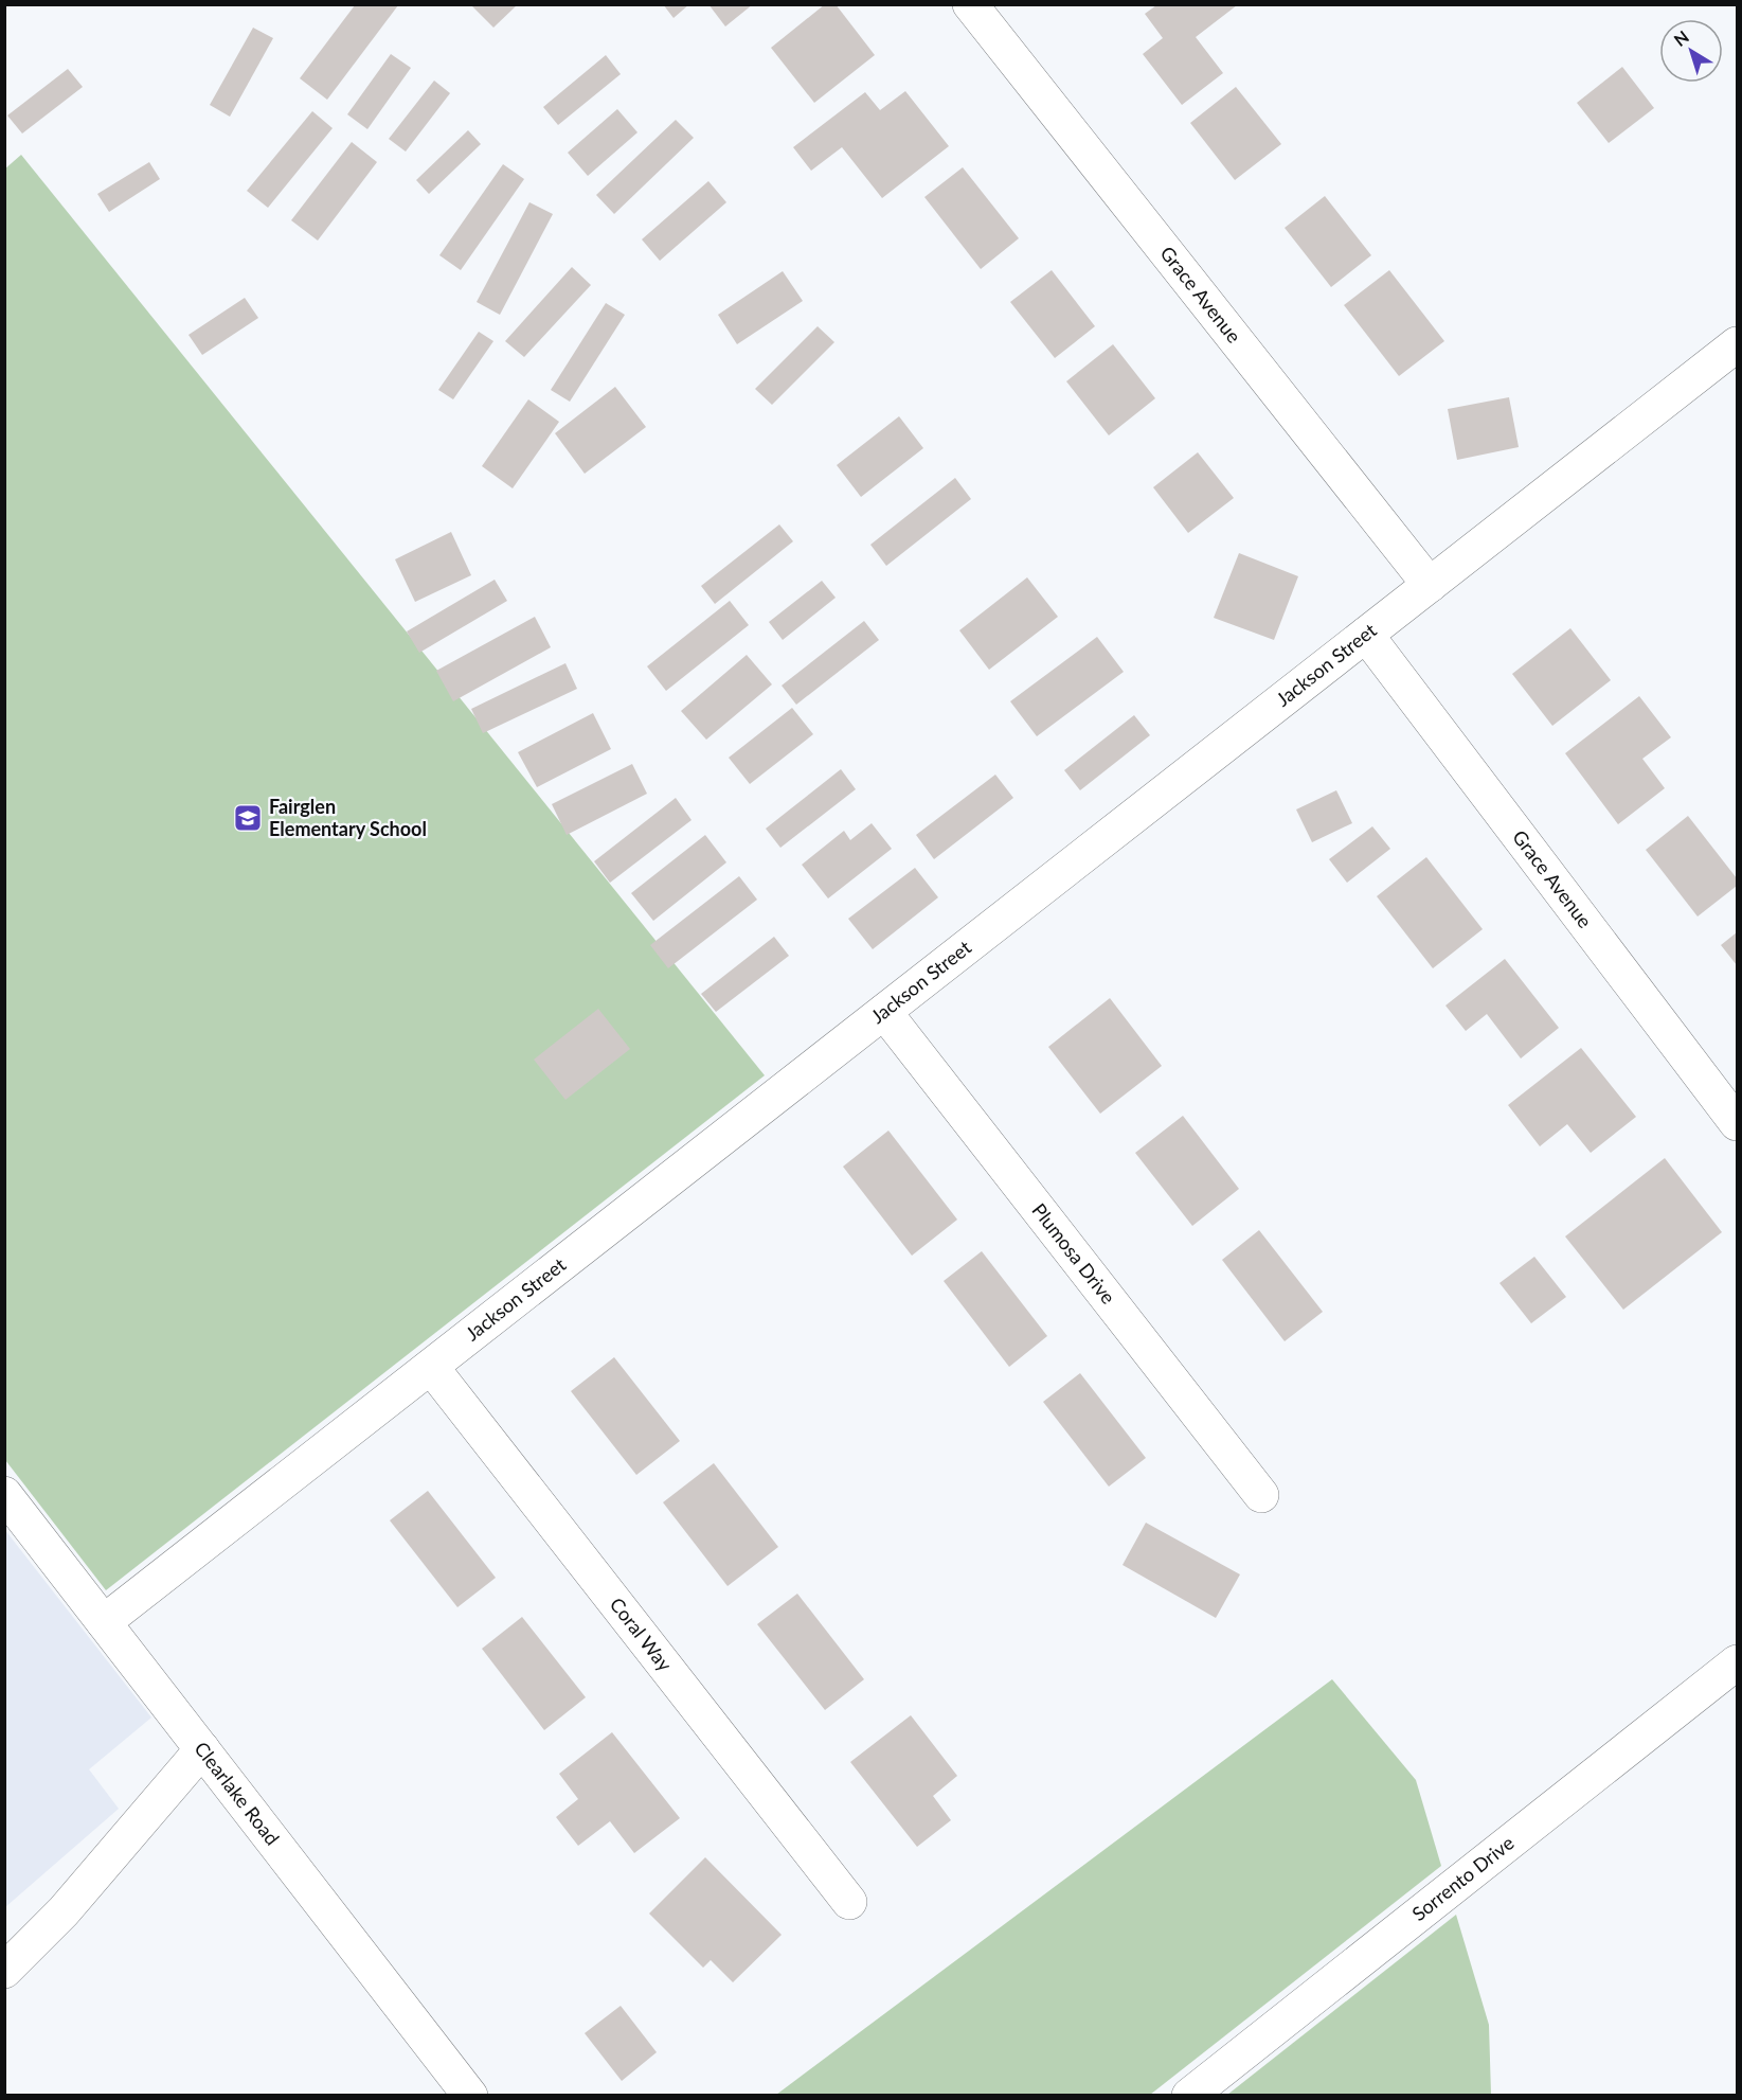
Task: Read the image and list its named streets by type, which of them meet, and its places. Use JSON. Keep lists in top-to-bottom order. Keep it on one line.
{"streets":{"street":["Grace Avenue","Jackson Street","Plumosa Drive","Coral Way","Clearlake Road","Sorrento Drive"]},"crossings":[["Grace Avenue","Jackson Street"],["Jackson Street","Plumosa Drive"],["Jackson Street","Coral Way"],["Jackson Street","Clearlake Road"]],"places":{"school or university":["Fairglen Elementary School"]},"north":"top left"}
